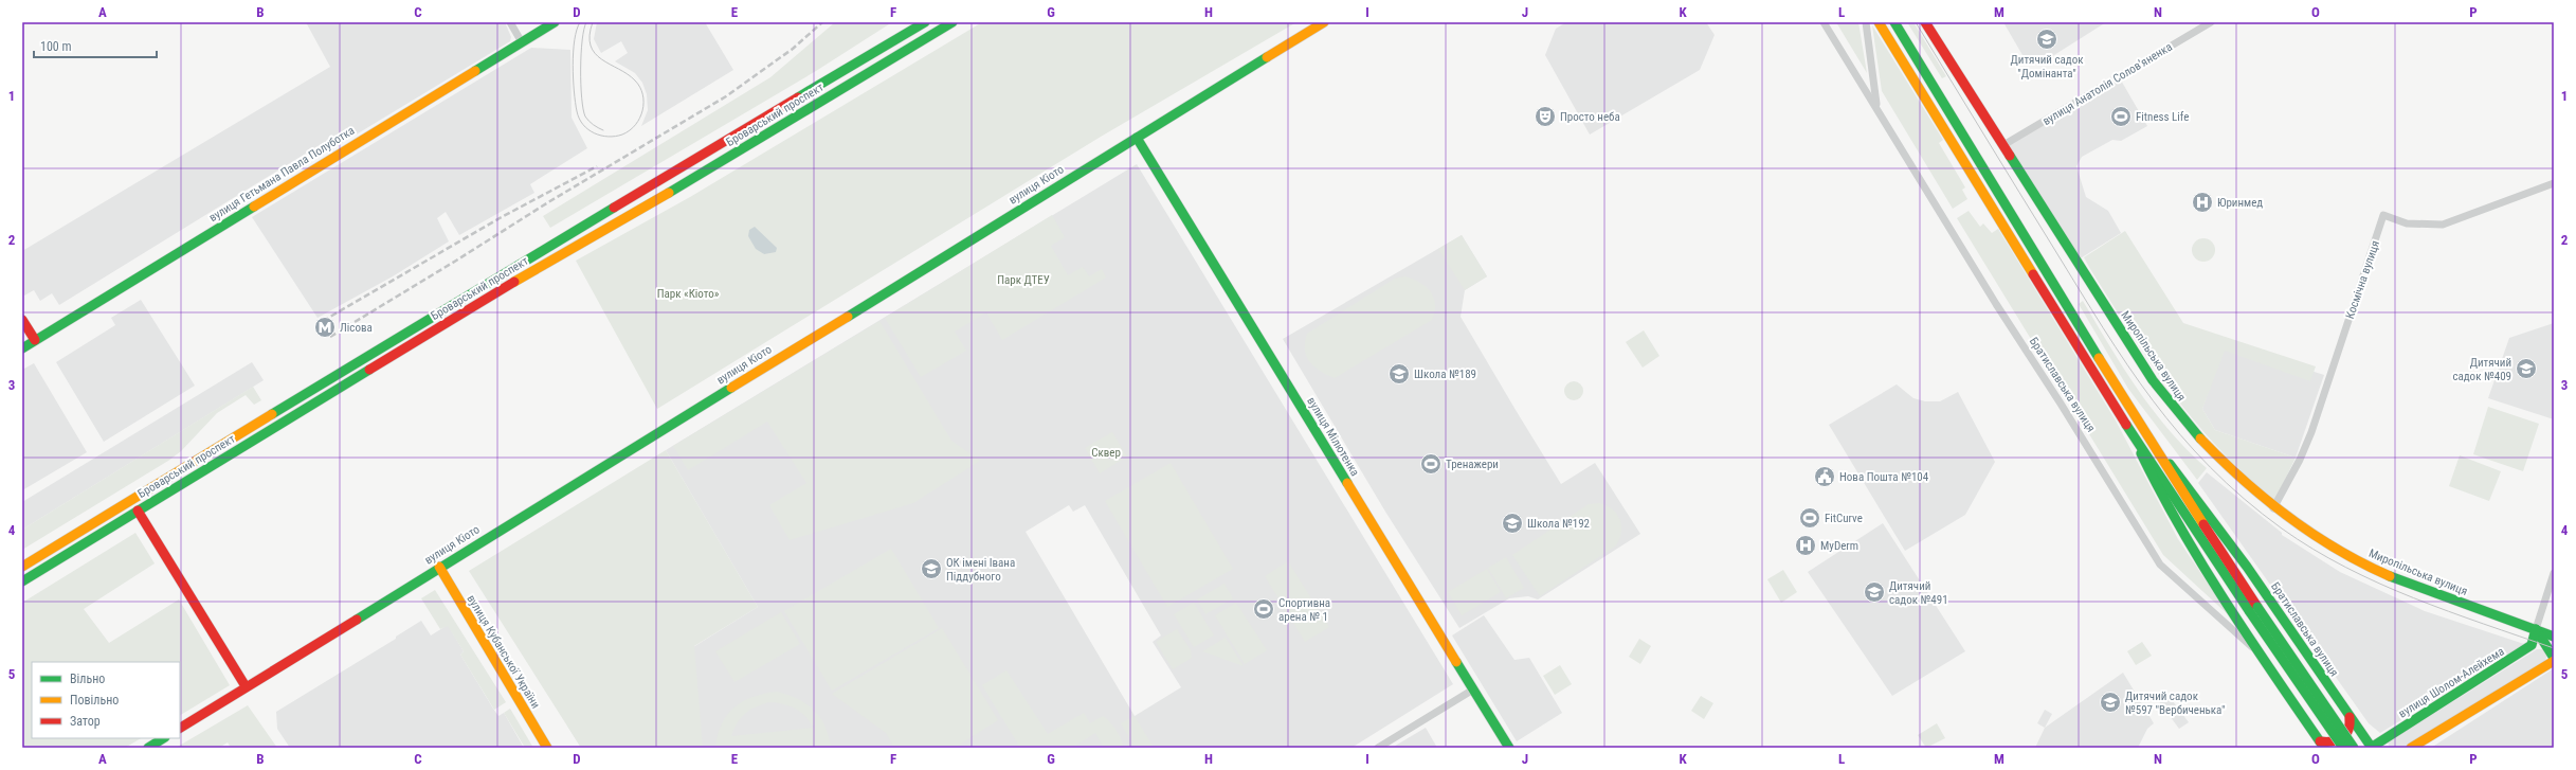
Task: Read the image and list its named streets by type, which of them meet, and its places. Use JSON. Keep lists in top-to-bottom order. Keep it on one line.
{"streets":{"main road":["Броварський проспект","вулиця Гетьмана Павла Полуботка","вулиця Кіото","Миропільська вулиця","Братиславська вулиця","вулиця Мілютенка","вулиця Кубанської України","вулиця Шолом-Алейхема"],"street":["вулиця Анатолія Соловʼяненка","Космічна вулиця"]},"crossings":[["вулиця Анатолія Соловʼяненка","Миропільська вулиця"],["вулиця Кіото","вулиця Мілютенка"],["вулиця Кіото","вулиця Кубанської України"],["Космічна вулиця","Миропільська вулиця"],["Миропільська вулиця","вулиця Шолом-Алейхема"],["Братиславська вулиця","вулиця Шолом-Алейхема"]],"parks":["Парк ДТЕУ","Парк «Кіото»","Сквер"],"places":{"school or university":["Дитячий садок \"Домінанта\"","Дитячий садок №409","Школа №189","Школа №192","ОК імені Івана Піддубного","Дитячий садок №491","Дитячий садок №597 \"Вербиченька\""],"theatre":["Просто неба"],"sports":["Fitness Life","Тренажери","FitCurve","Спортивна арена № 1"],"hospital":["Юринмед","MyDerm"],"metro station":["Лісова"],"public building":["Нова Пошта №104"]},"legend":["Вільно","Повільно","Затор"],"scale_bar":"100 m","grid":{"columns":["A","B","C","D","E","F","G","H","I","J","K","L","M","N","O","P"],"rows":["1","2","3","4","5"]}}
